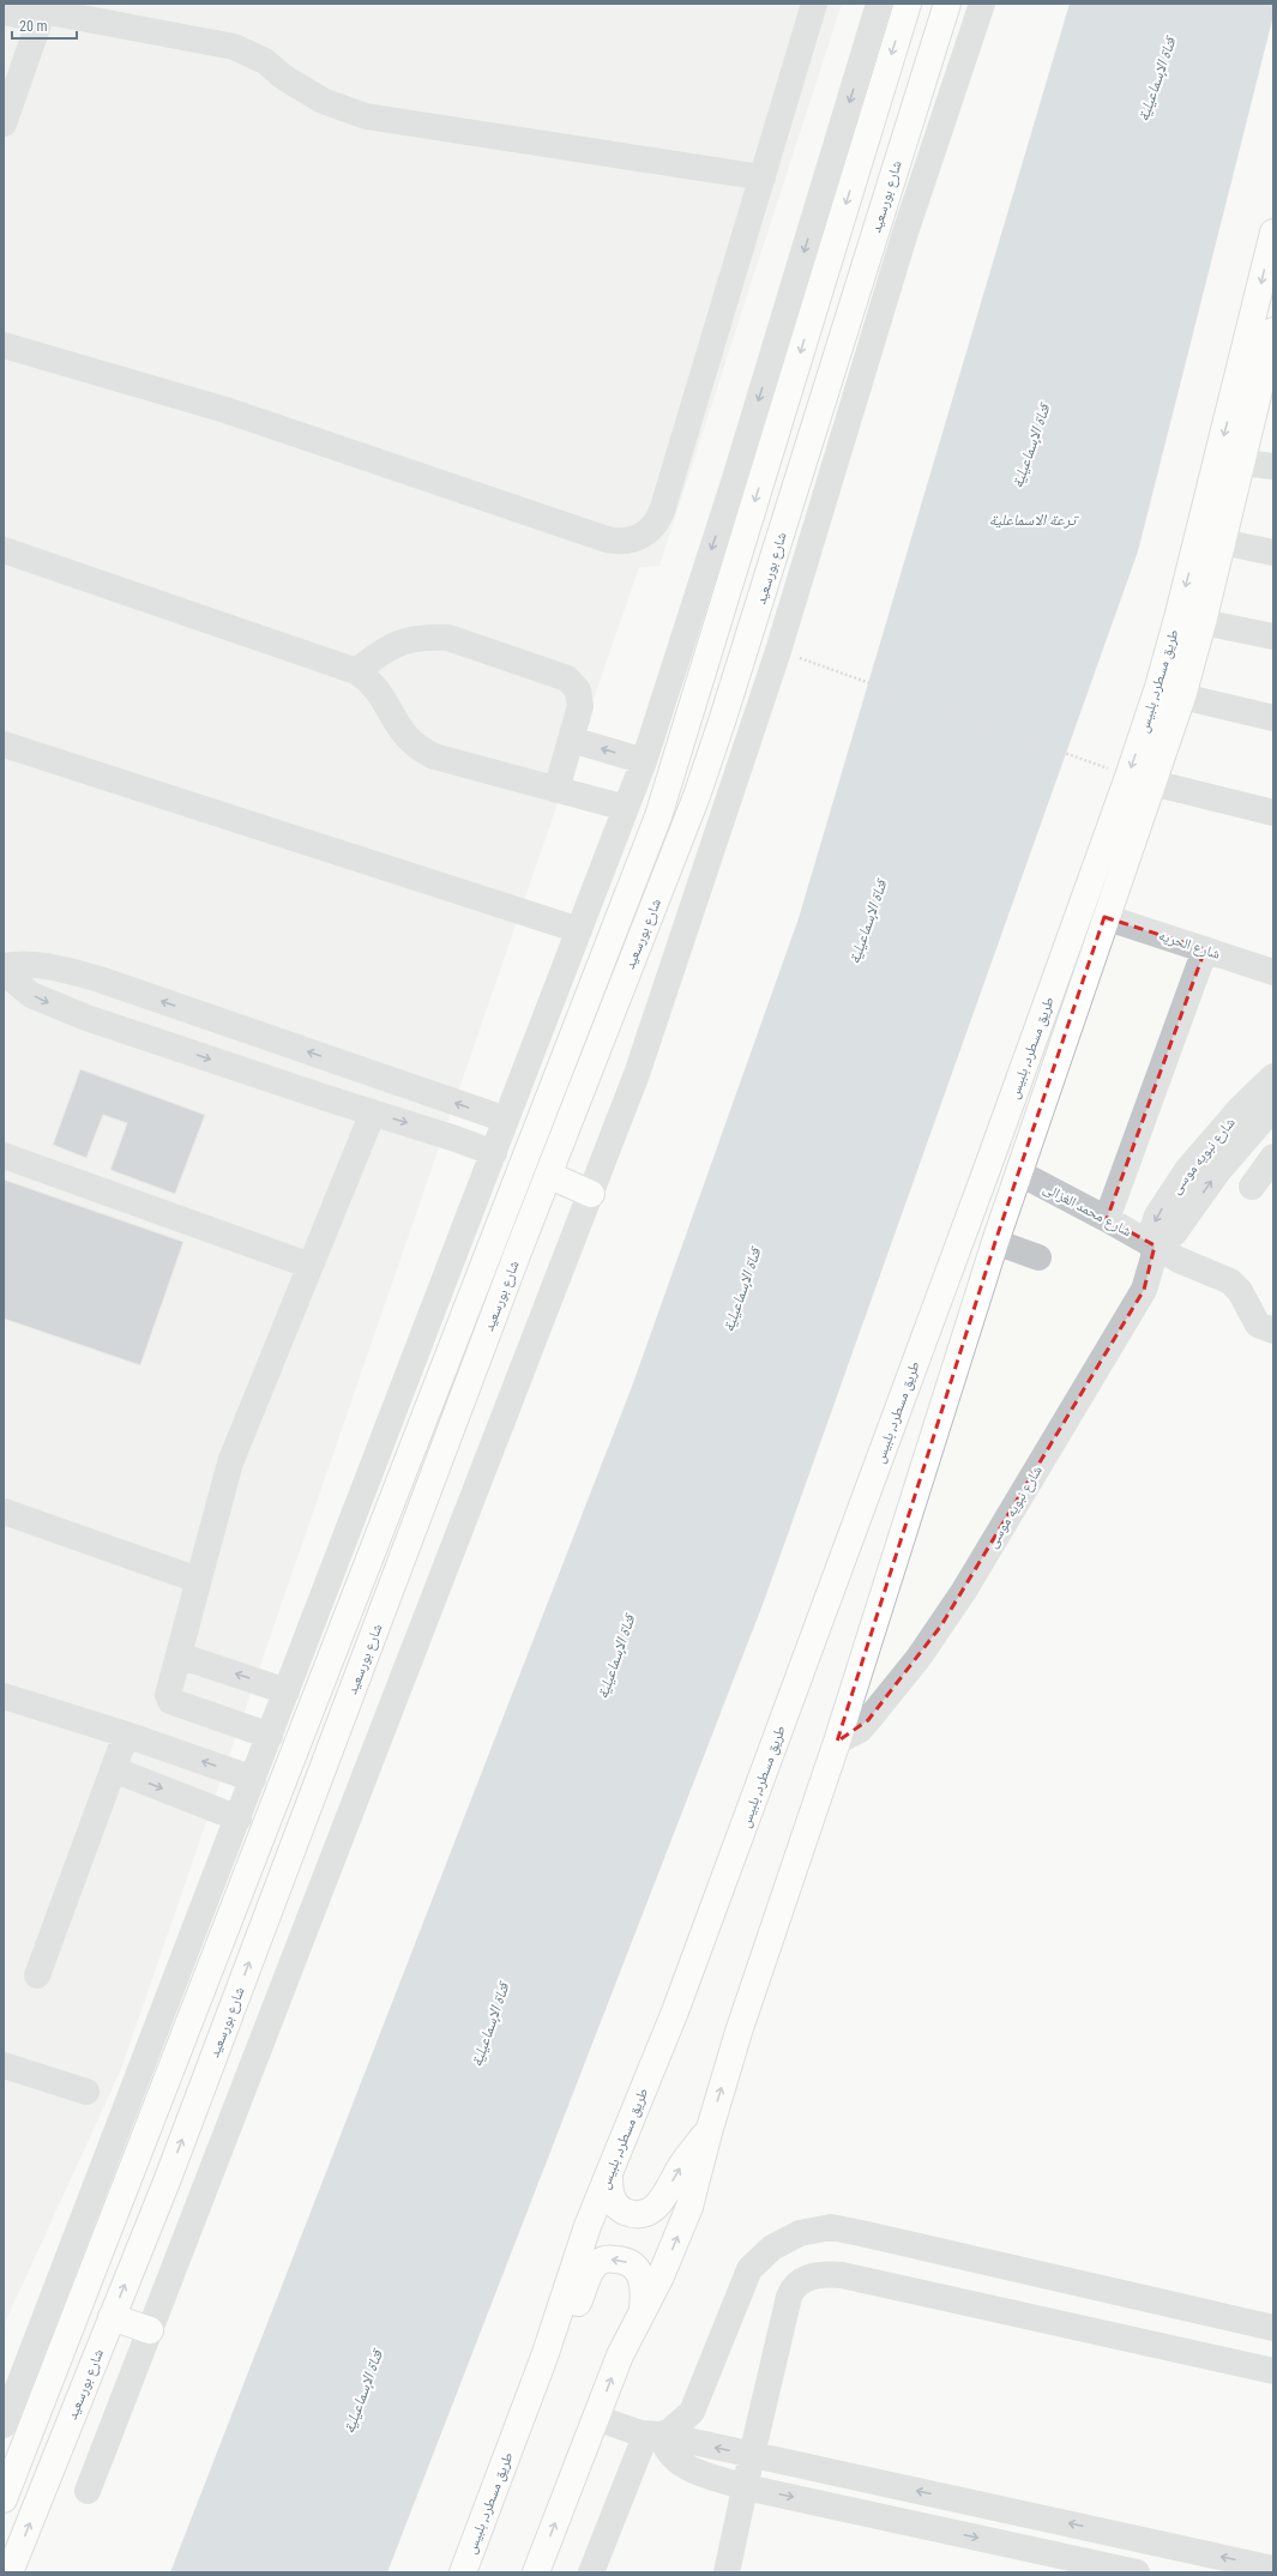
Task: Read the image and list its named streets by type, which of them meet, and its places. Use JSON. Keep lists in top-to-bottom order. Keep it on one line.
{"streets":{"main road":["شارع بورسعيد","طريق مسطرد, بلبيس"],"street":["شارع الحريه","شارع نبويه موسى","شارع محمد الغزالى"]},"crossings":[["طريق مسطرد, بلبيس","شارع الحريه"],["طريق مسطرد, بلبيس","شارع نبويه موسى"],["طريق مسطرد, بلبيس","شارع محمد الغزالى"],["شارع نبويه موسى","شارع محمد الغزالى"]],"water":["قناة الإسماعيلية","ترعة الاسماعلية"],"scale_bar":"20 m"}
